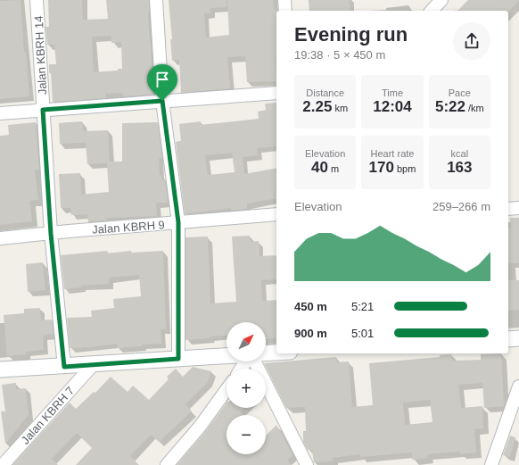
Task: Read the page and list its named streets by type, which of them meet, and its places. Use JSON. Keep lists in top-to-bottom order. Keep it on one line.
{"streets":{"street":["Jalan KBRH 14","Jalan KBRH 9","Jalan KBRH 7"]},"crossings":[["Jalan KBRH 14","Jalan KBRH 9"]],"north":"top right","page":{"heading":["Evening run","19:38 · 5 × 450 m"],"stats":[["Distance","2.25 km"],["Time","12:04"],["Pace","5:22 /km"],["Elevation","40 m"],["Heart rate","170 bpm"],["kcal","163"]],"chart":["Elevation","259–266 m"],"list":[{"name":"450 m","note":"5:21"},{"name":"900 m","note":"5:01"}],"map_buttons":["+","−"]}}
